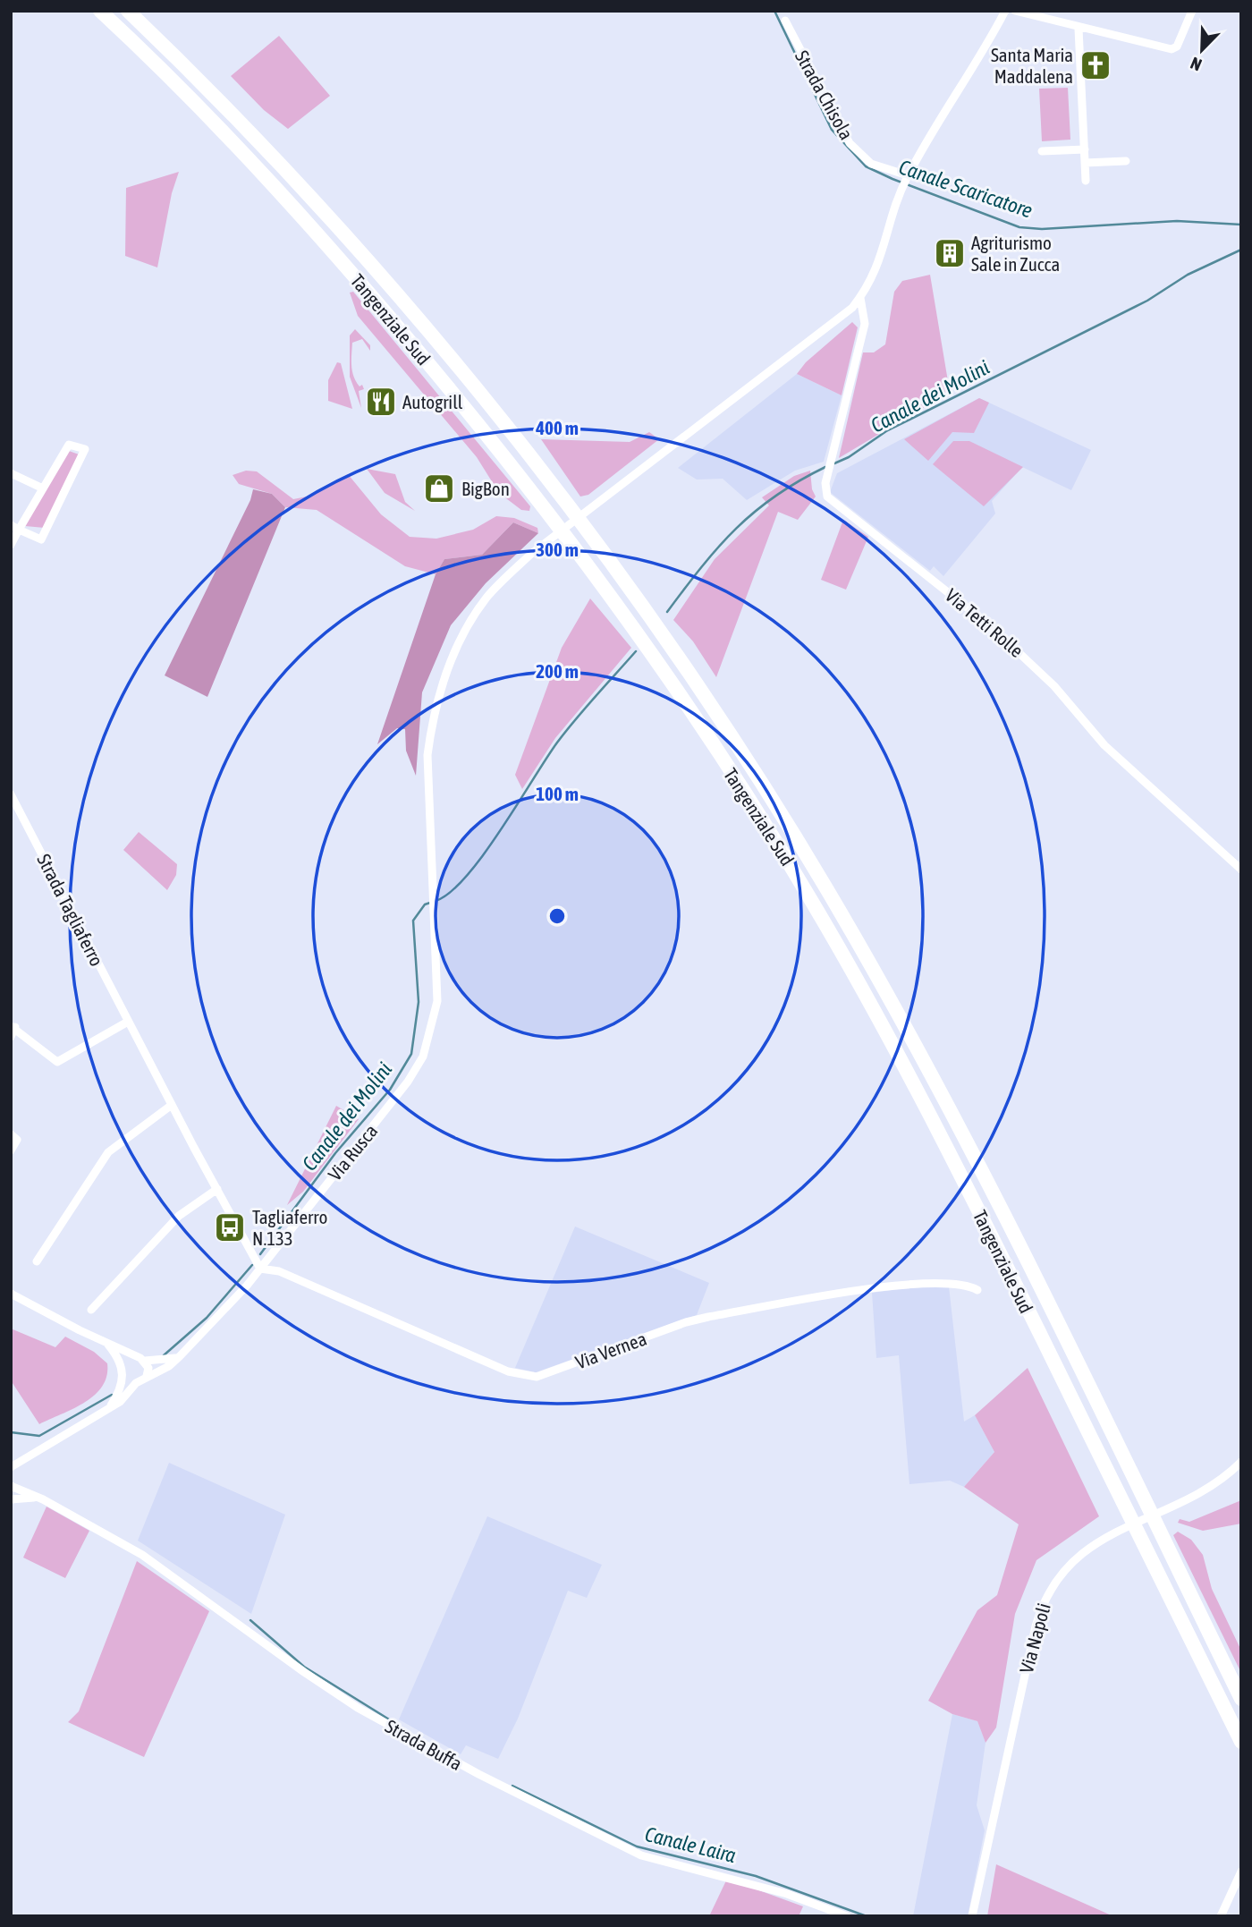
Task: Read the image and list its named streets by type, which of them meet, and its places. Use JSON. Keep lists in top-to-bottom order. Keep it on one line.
{"streets":{"highway":["Tangenziale Sud"],"street":["Strada Chisola","Via Tetti Rolle","Strada Tagliaferro","Via Rusca","Via Vernea","Via Napoli","Strada Buffa"]},"crossings":[["Strada Chisola","Via Rusca"],["Via Tetti Rolle","Via Rusca"],["Strada Tagliaferro","Via Rusca"],["Strada Tagliaferro","Via Vernea"],["Via Rusca","Via Vernea"]],"water":["Canale Scaricatore","Canale dei Molini","Canale Laira"],"places":{"church":["Santa Maria Maddalena"],"building":["Agriturismo Sale in Zucca"],"restaurant":["Autogrill"],"shop":["BigBon"],"bus stop":["Tagliaferro N.133"]},"north":"bottom left","rings":["400 m","300 m","200 m","100 m"]}
